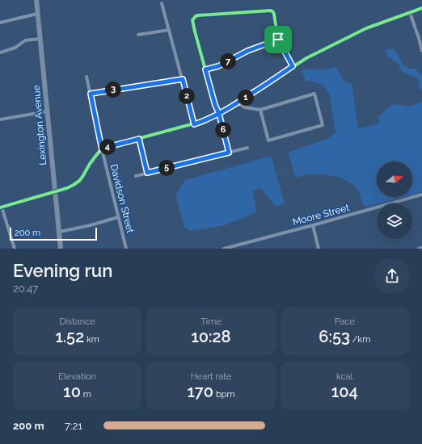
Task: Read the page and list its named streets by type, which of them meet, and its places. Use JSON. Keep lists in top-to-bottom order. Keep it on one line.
{"streets":{"main road":["Lexington Avenue"],"street":["Davidson Street","Moore Street"]},"scale_bar":"200 m","north":"right","page":{"pins":["7","3","2","1","6","4","5"],"scale":"200 m","heading":["Evening run","20:47"],"stats":[["Distance","1.52 km"],["Time","10:28"],["Pace","6:53 /km"],["Elevation","10 m"],["Heart rate","170 bpm"],["kcal","104"]],"list":[{"name":"200 m","note":"7:21"}]}}
